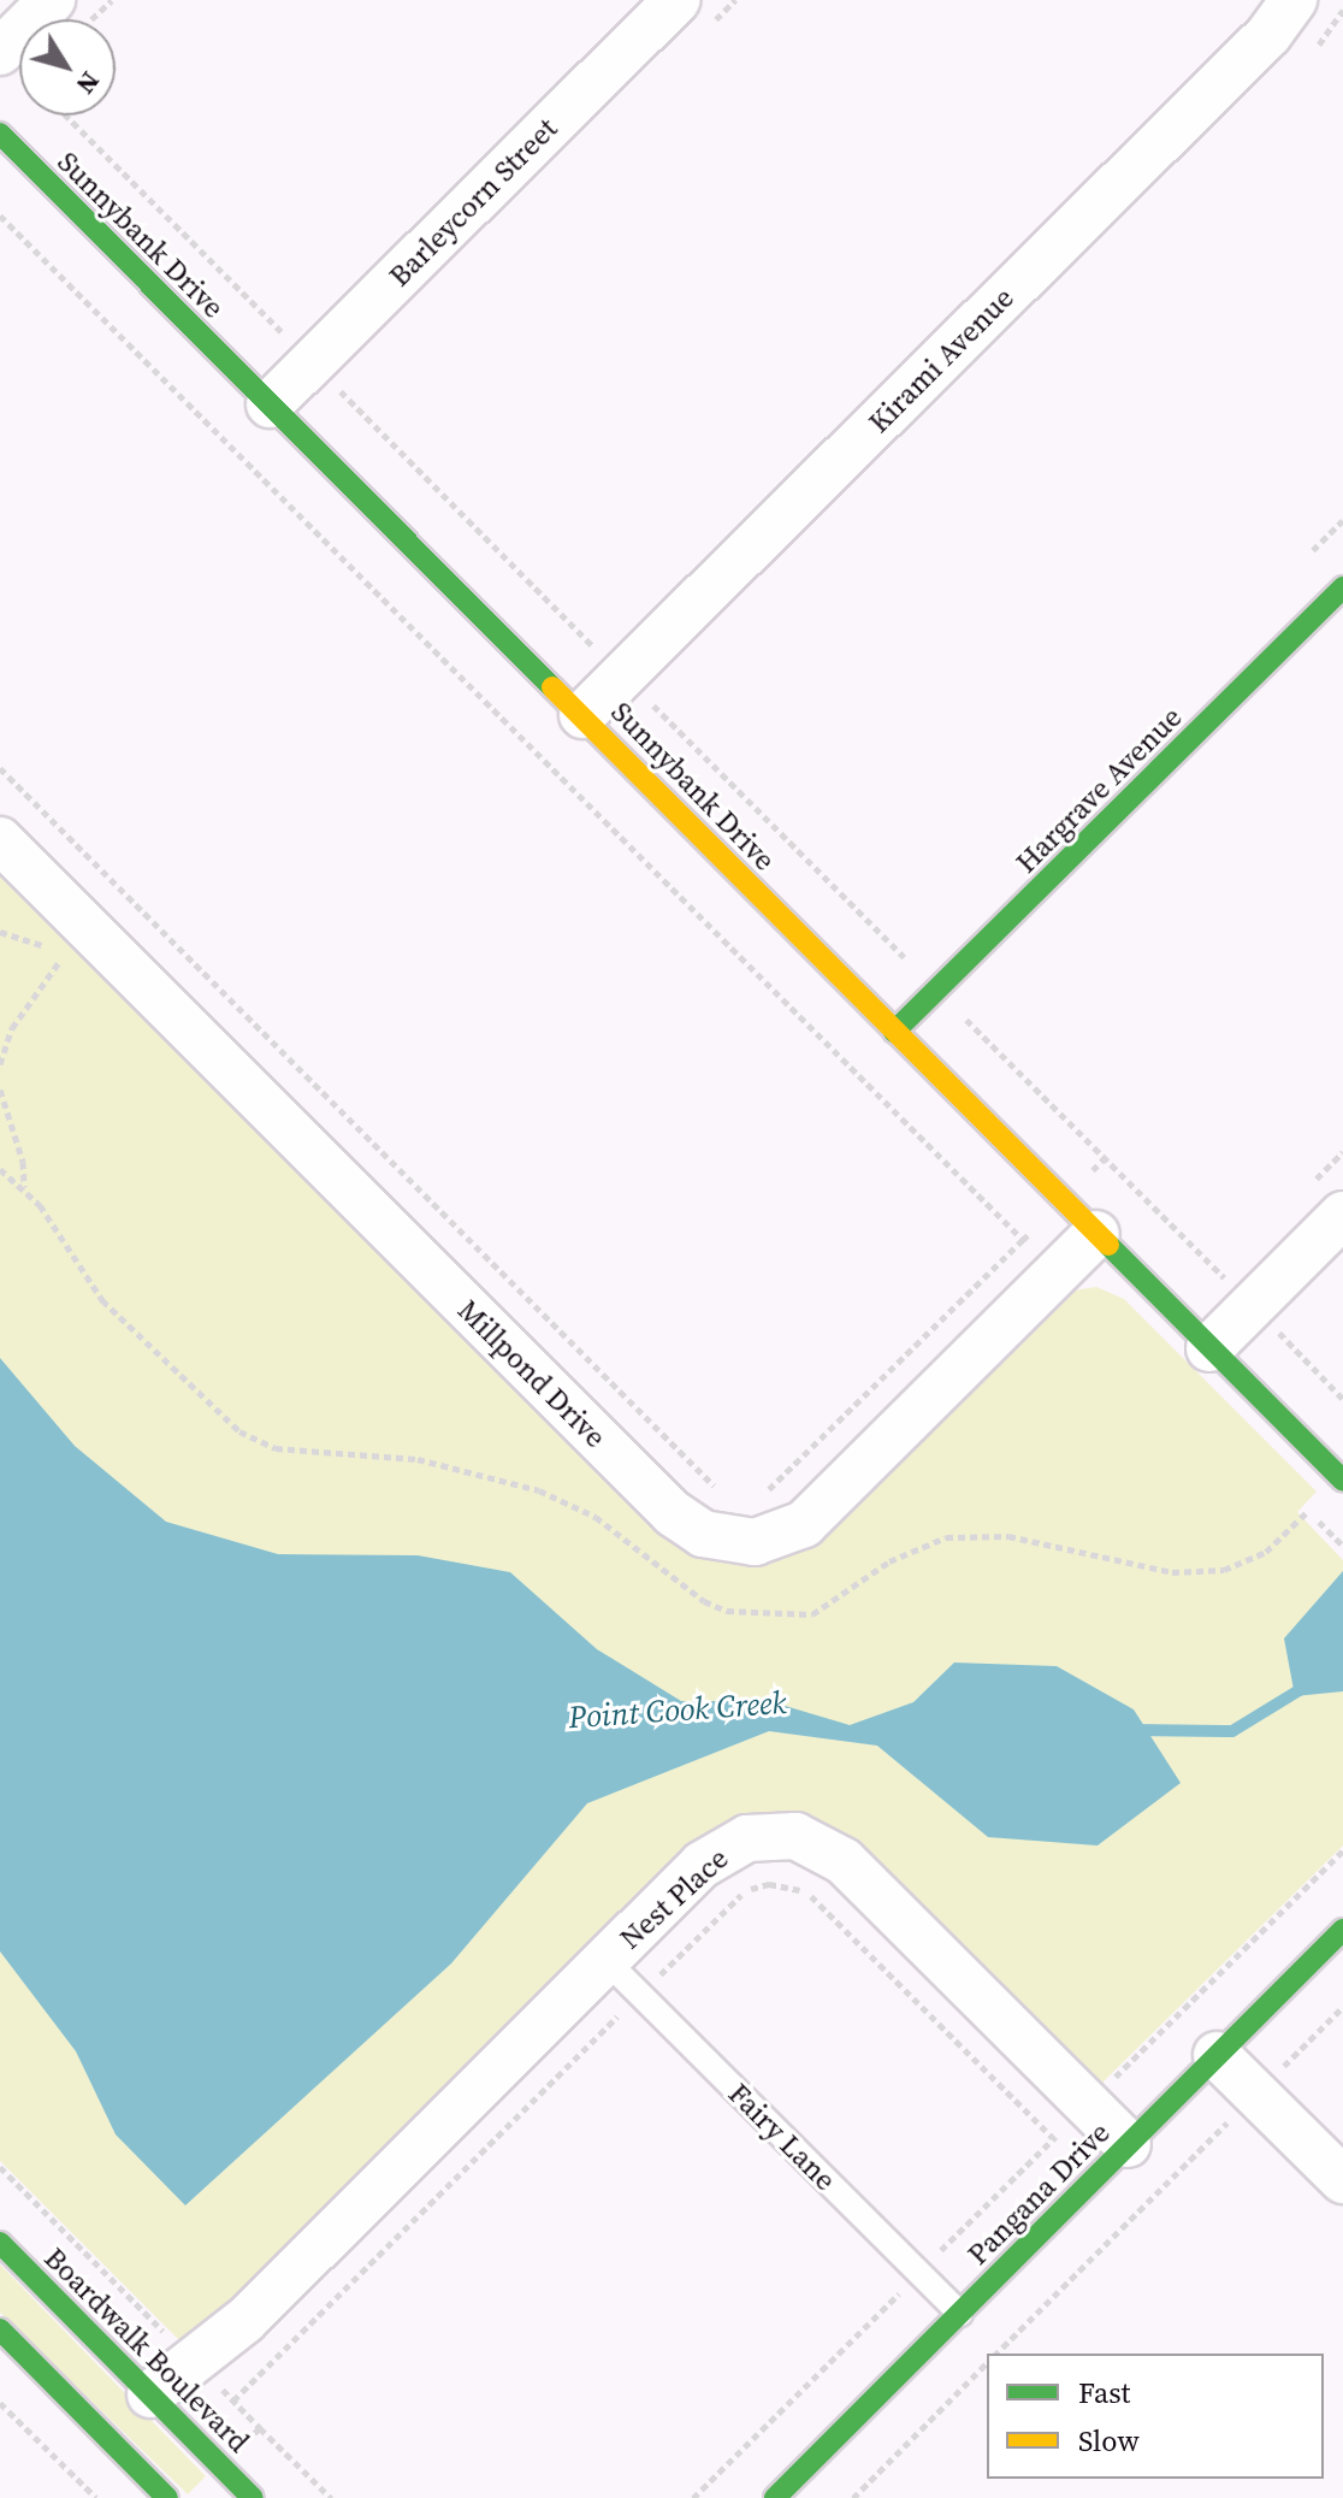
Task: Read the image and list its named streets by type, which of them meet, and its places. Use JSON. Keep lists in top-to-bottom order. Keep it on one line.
{"streets":{"street":["Barleycorn Street","Sunnybank Drive","Kirami Avenue","Hargrave Avenue","Millpond Drive","Nest Place","Pangana Drive","Boardwalk Boulevard"],"lane":["Fairy Lane"]},"crossings":[["Barleycorn Street","Sunnybank Drive"],["Sunnybank Drive","Kirami Avenue"],["Sunnybank Drive","Hargrave Avenue"],["Sunnybank Drive","Millpond Drive"],["Nest Place","Fairy Lane"],["Nest Place","Pangana Drive"],["Nest Place","Boardwalk Boulevard"],["Fairy Lane","Pangana Drive"]],"water":["Point Cook Creek"],"legend":["Fast","Slow"],"north":"bottom right"}
